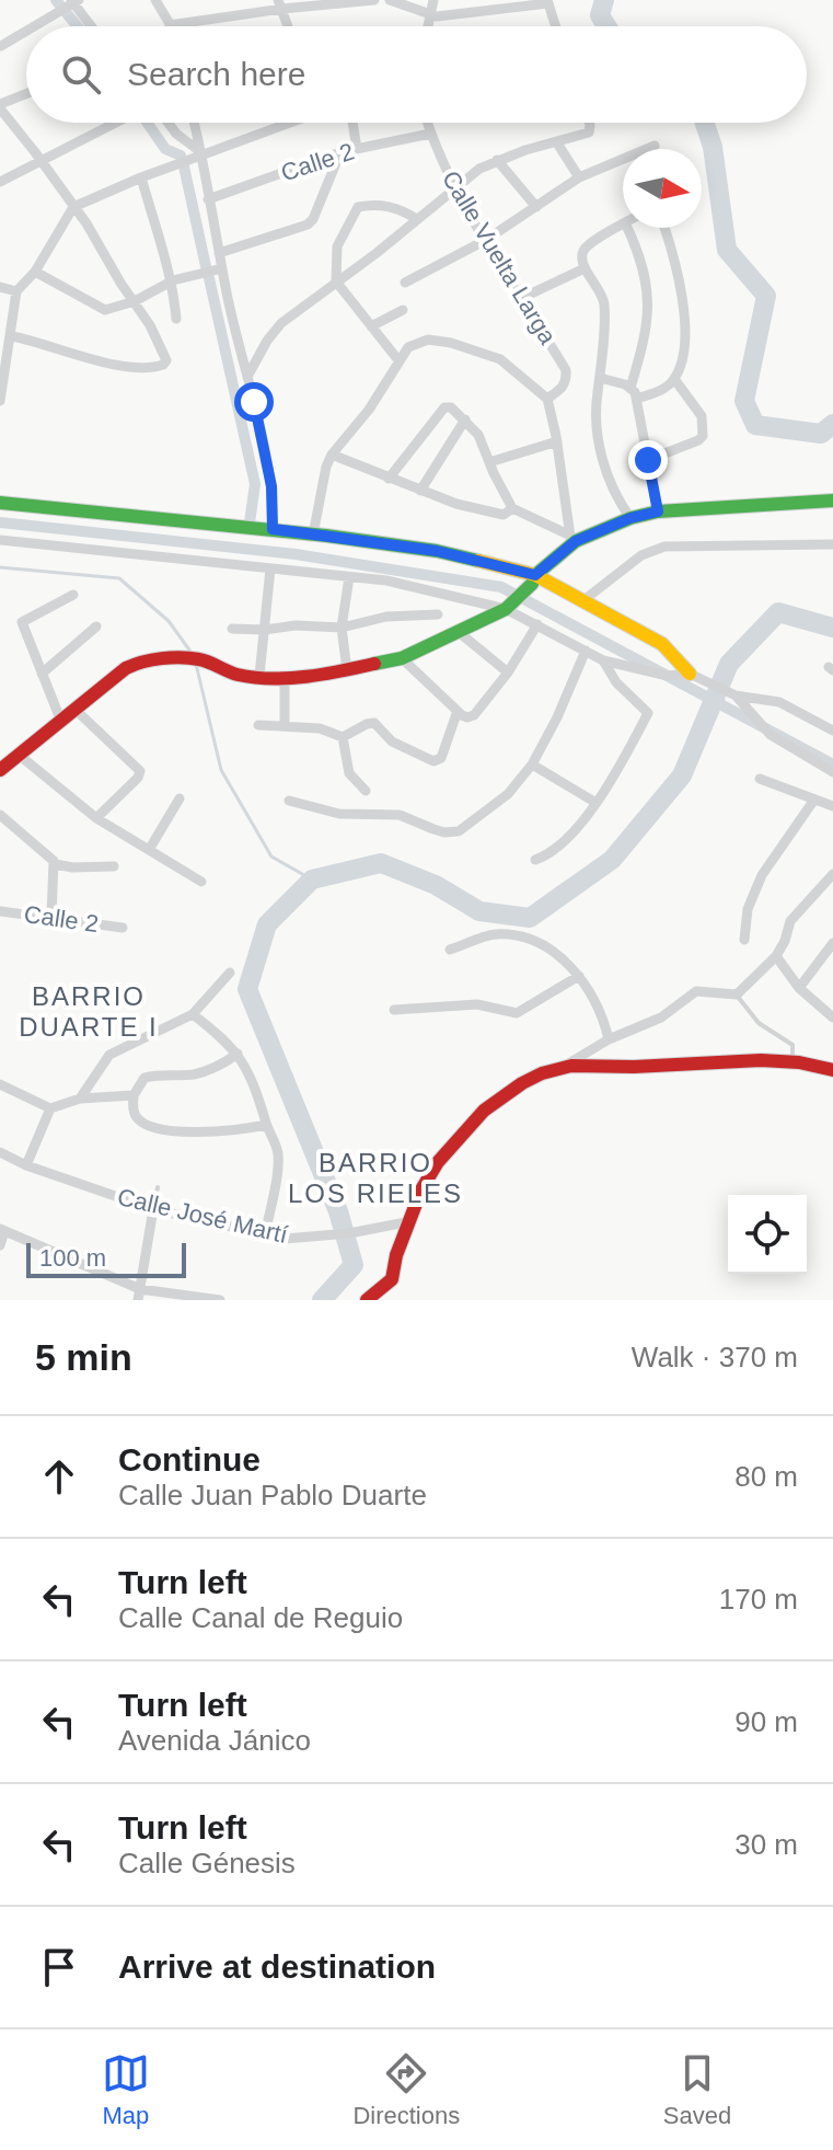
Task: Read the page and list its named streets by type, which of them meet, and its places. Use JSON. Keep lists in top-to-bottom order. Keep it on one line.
{"streets":{"street":["Calle 2","Calle Vuelta Larga","Calle José Martí"]},"crossings":[["Calle 2","Calle Vuelta Larga"]],"districts":["BARRIO DUARTE I","BARRIO LOS RIELES"],"scale_bar":"100 m","north":"right","page":{"search":"Search here","scale":"100 m","heading":["5 min","Walk · 370 m"],"list":[["Continue","Calle Juan Pablo Duarte","80 m"],["Turn left","Calle Canal de Reguio","170 m"],["Turn left","Avenida Jánico","90 m"],["Turn left","Calle Génesis","30 m"],"Arrive at destination"],"nav":["Map","Directions","Saved"]}}
